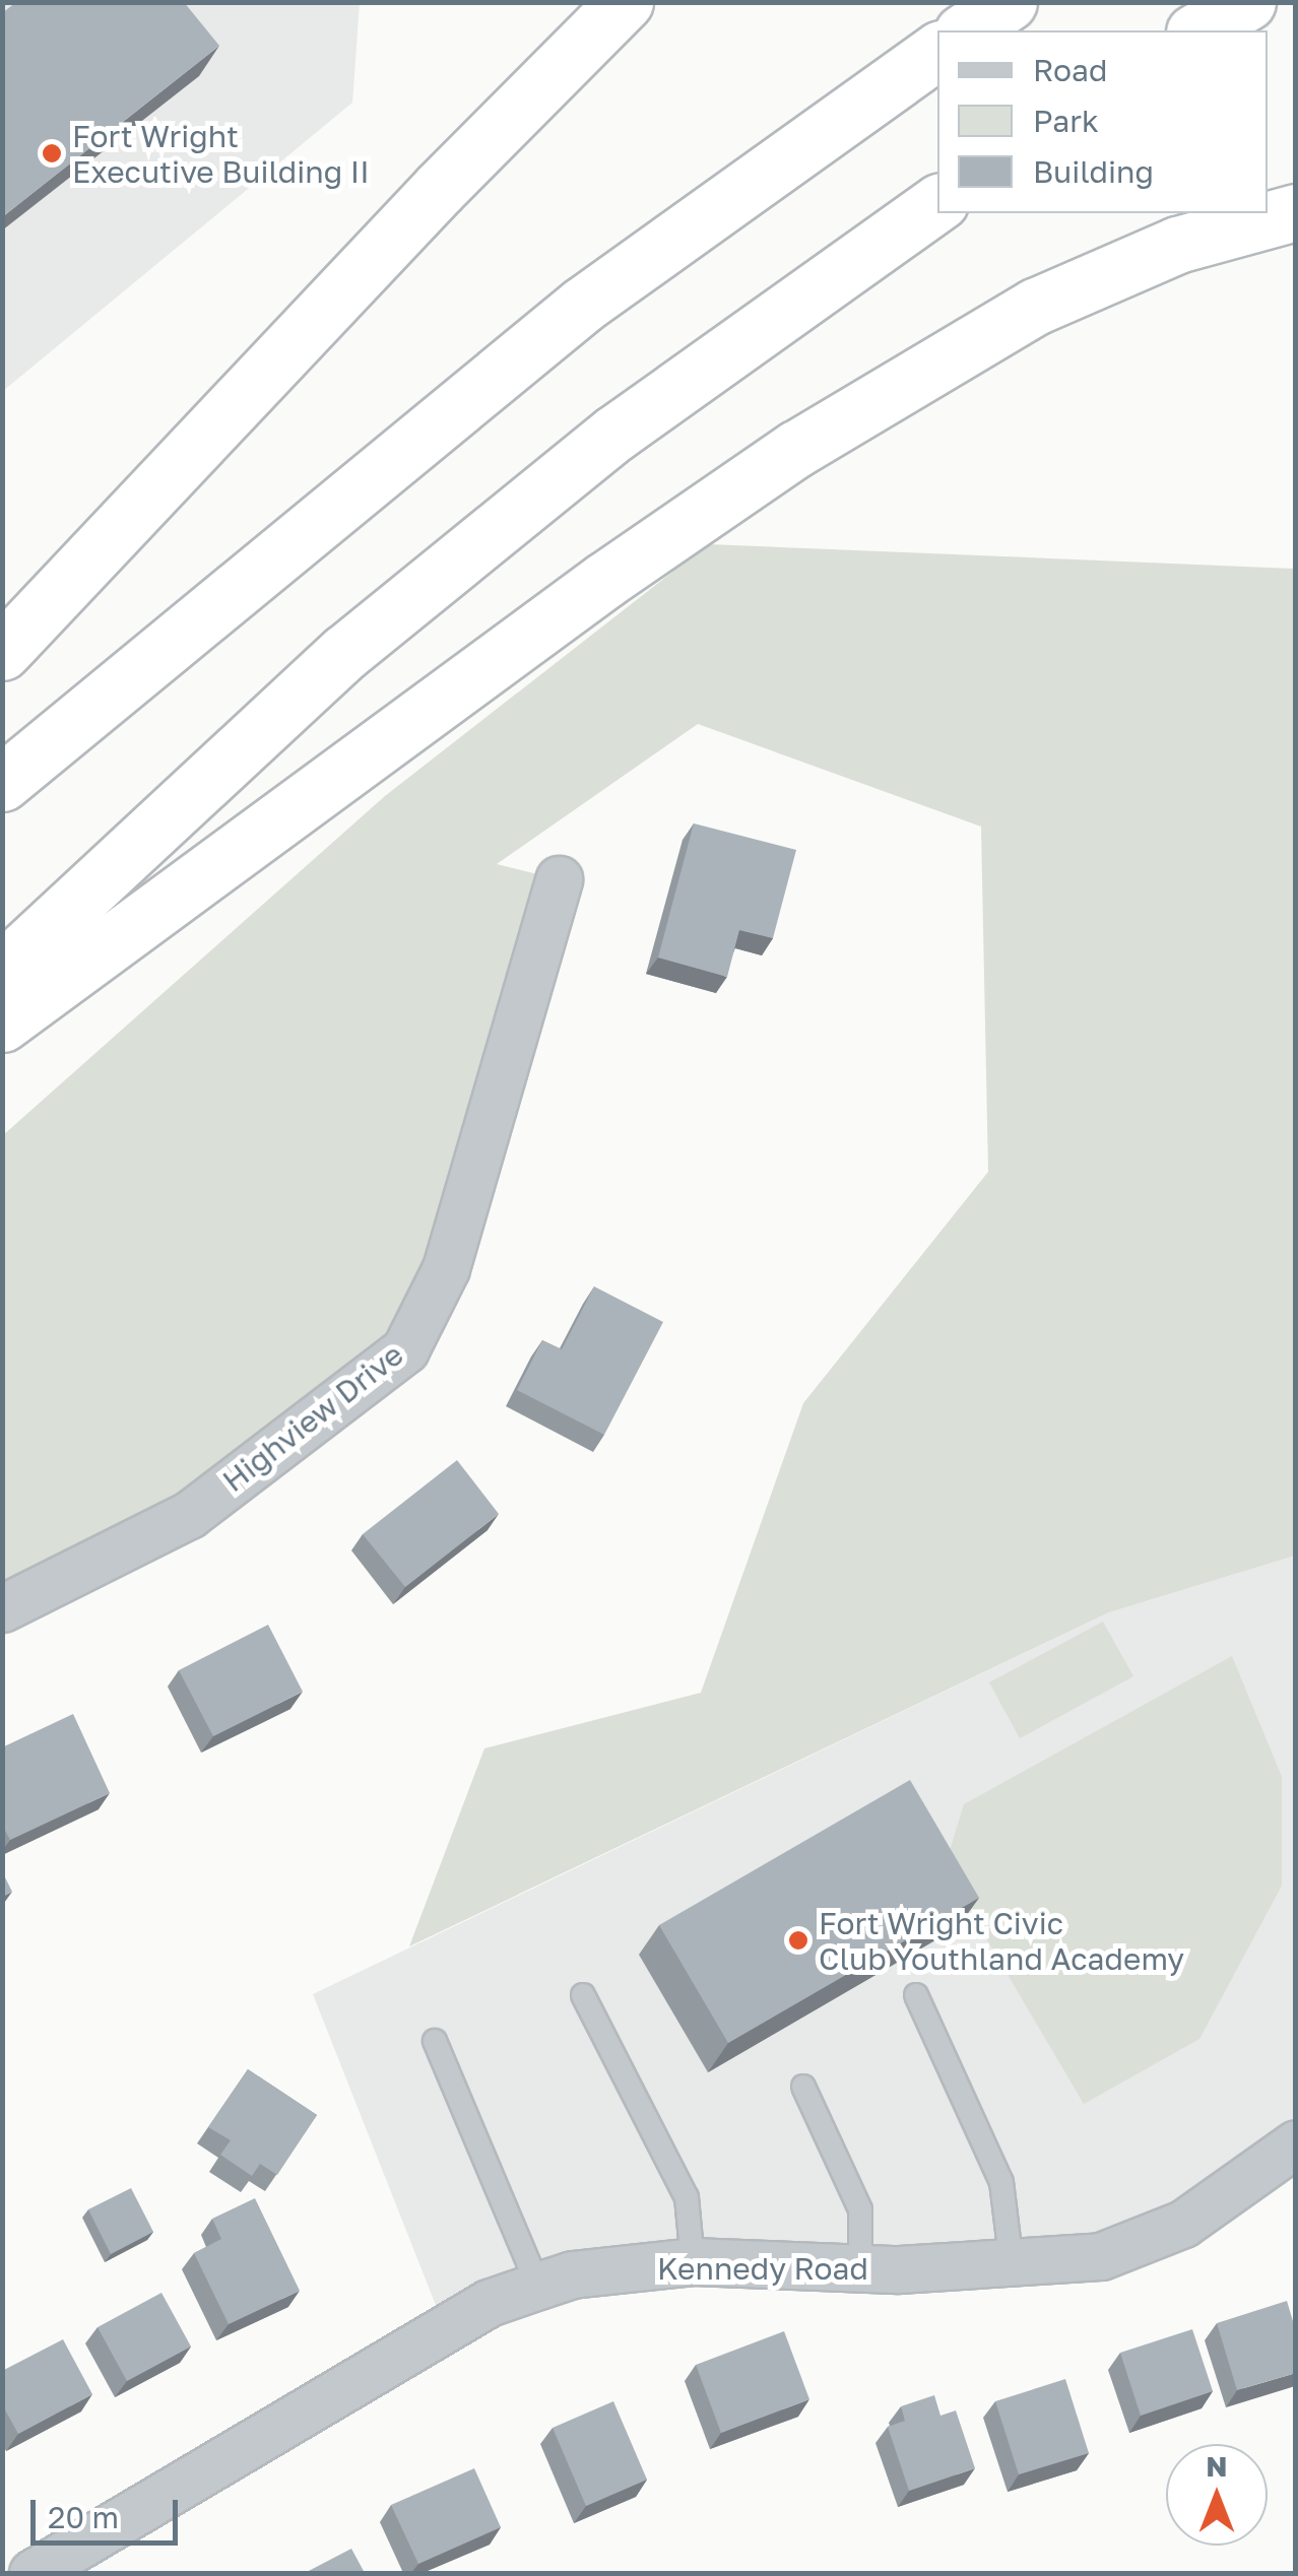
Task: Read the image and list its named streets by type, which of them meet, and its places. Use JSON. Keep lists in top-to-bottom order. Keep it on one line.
{"streets":{"street":["Highview Drive","Kennedy Road"]},"places":["Fort Wright Executive Building II","Fort Wright Civic Club Youthland Academy"],"legend":["Road","Park","Building"],"scale_bar":"20 m","north":"top"}
